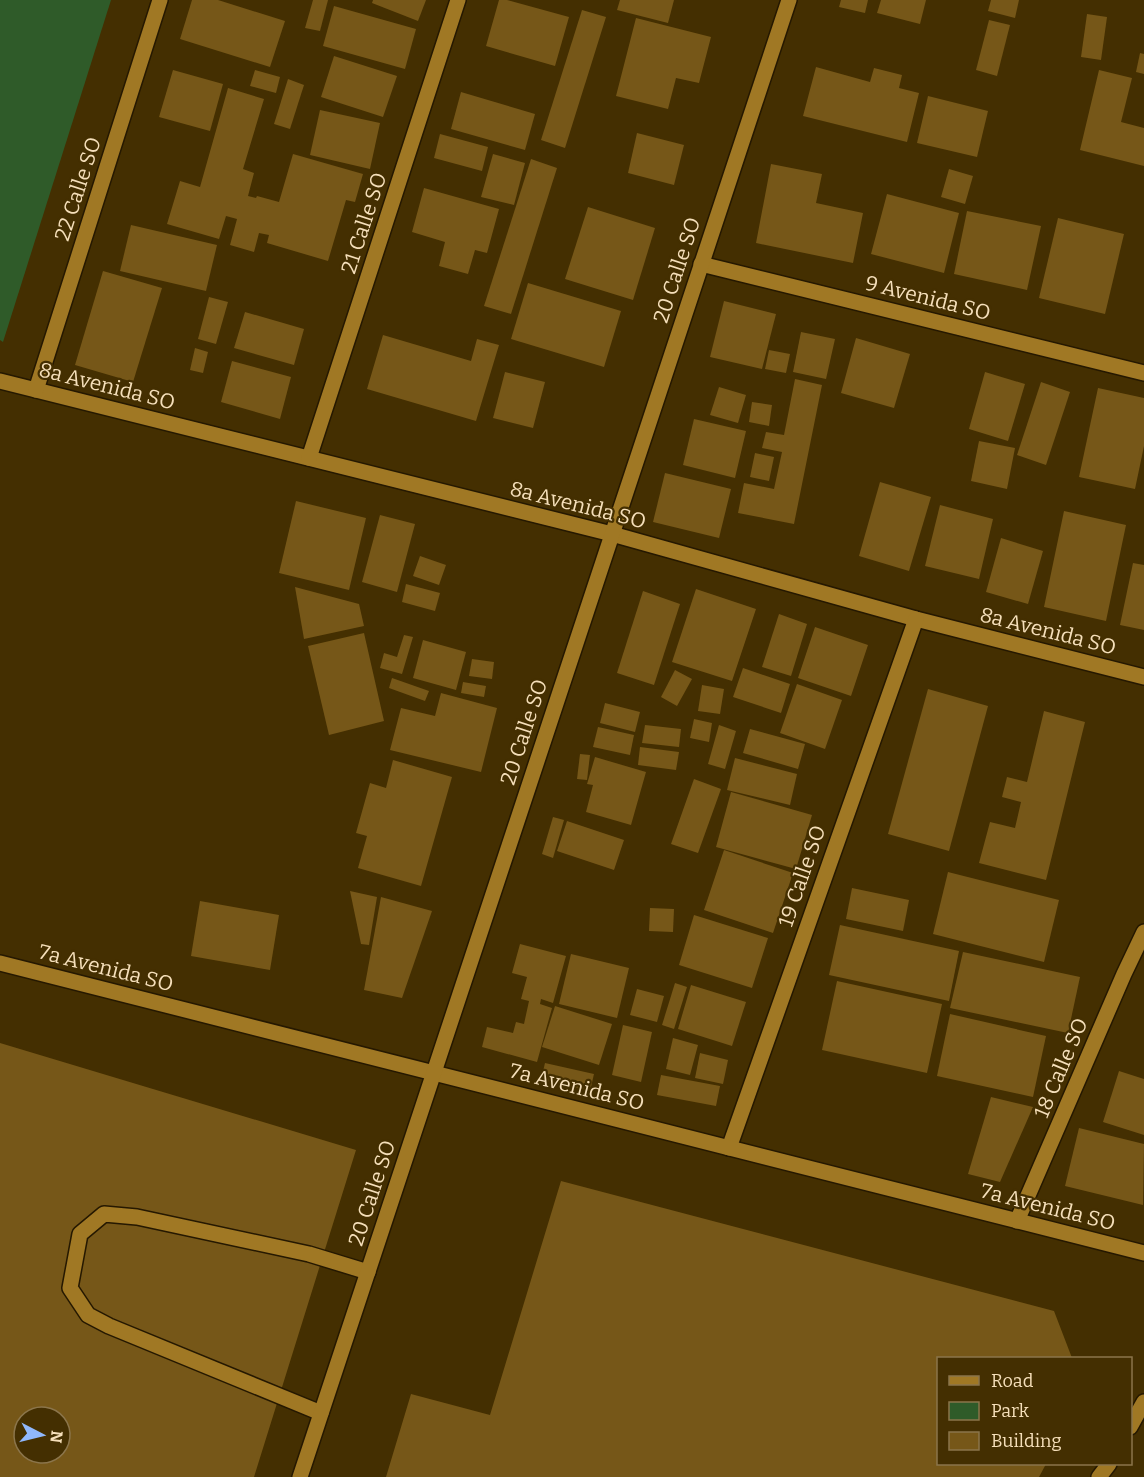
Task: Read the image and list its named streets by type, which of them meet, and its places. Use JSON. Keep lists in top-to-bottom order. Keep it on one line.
{"streets":{"street":["22 Calle SO","21 Calle SO","20 Calle SO","9 Avenida SO","8a Avenida SO","19 Calle SO","7a Avenida SO","18 Calle SO"]},"crossings":[["22 Calle SO","8a Avenida SO"],["21 Calle SO","8a Avenida SO"],["20 Calle SO","9 Avenida SO"],["20 Calle SO","8a Avenida SO"],["20 Calle SO","7a Avenida SO"],["8a Avenida SO","19 Calle SO"],["19 Calle SO","7a Avenida SO"],["7a Avenida SO","18 Calle SO"]],"legend":["Road","Park","Building"],"north":"right"}
